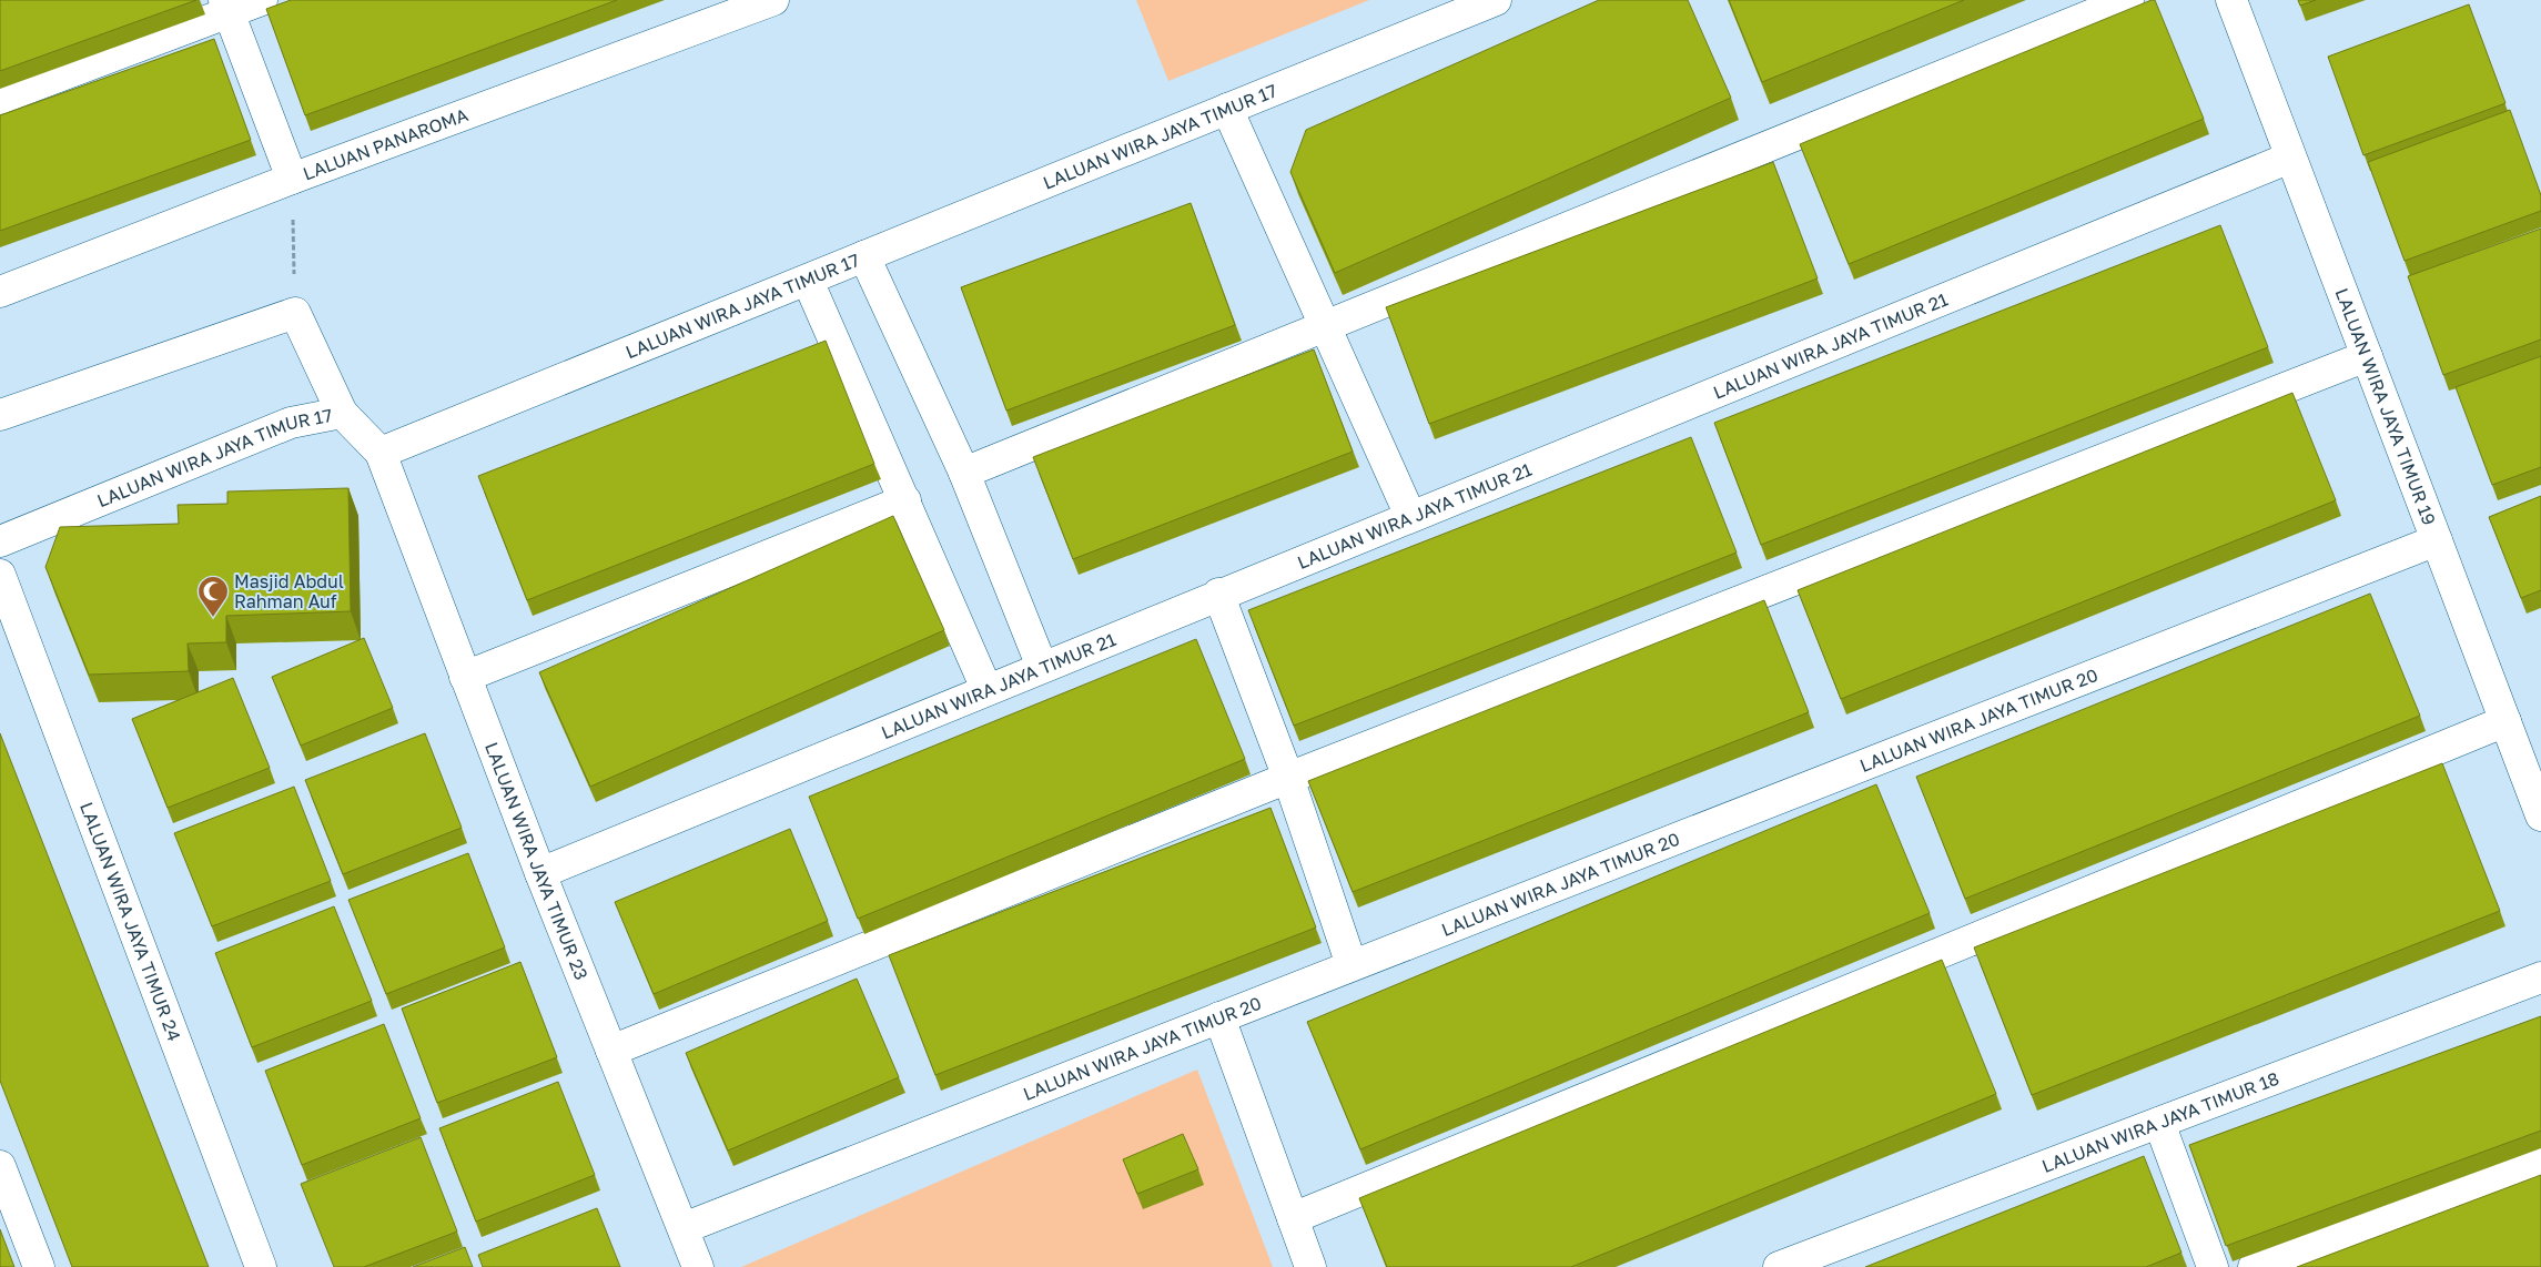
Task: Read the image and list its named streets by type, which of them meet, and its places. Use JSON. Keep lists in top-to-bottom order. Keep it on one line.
{"streets":{"street":["LALUAN WIRA JAYA TIMUR 17","LALUAN PANAROMA","LALUAN WIRA JAYA TIMUR 21","LALUAN WIRA JAYA TIMUR 19","LALUAN WIRA JAYA TIMUR 20","LALUAN WIRA JAYA TIMUR 23","LALUAN WIRA JAYA TIMUR 24","LALUAN WIRA JAYA TIMUR 18"]},"crossings":[["LALUAN WIRA JAYA TIMUR 17","LALUAN WIRA JAYA TIMUR 23"],["LALUAN WIRA JAYA TIMUR 21","LALUAN WIRA JAYA TIMUR 19"],["LALUAN WIRA JAYA TIMUR 21","LALUAN WIRA JAYA TIMUR 23"],["LALUAN WIRA JAYA TIMUR 19","LALUAN WIRA JAYA TIMUR 20"],["LALUAN WIRA JAYA TIMUR 20","LALUAN WIRA JAYA TIMUR 23"]],"places":{"mosque":["Masjid Abdul Rahman Auf"]}}
